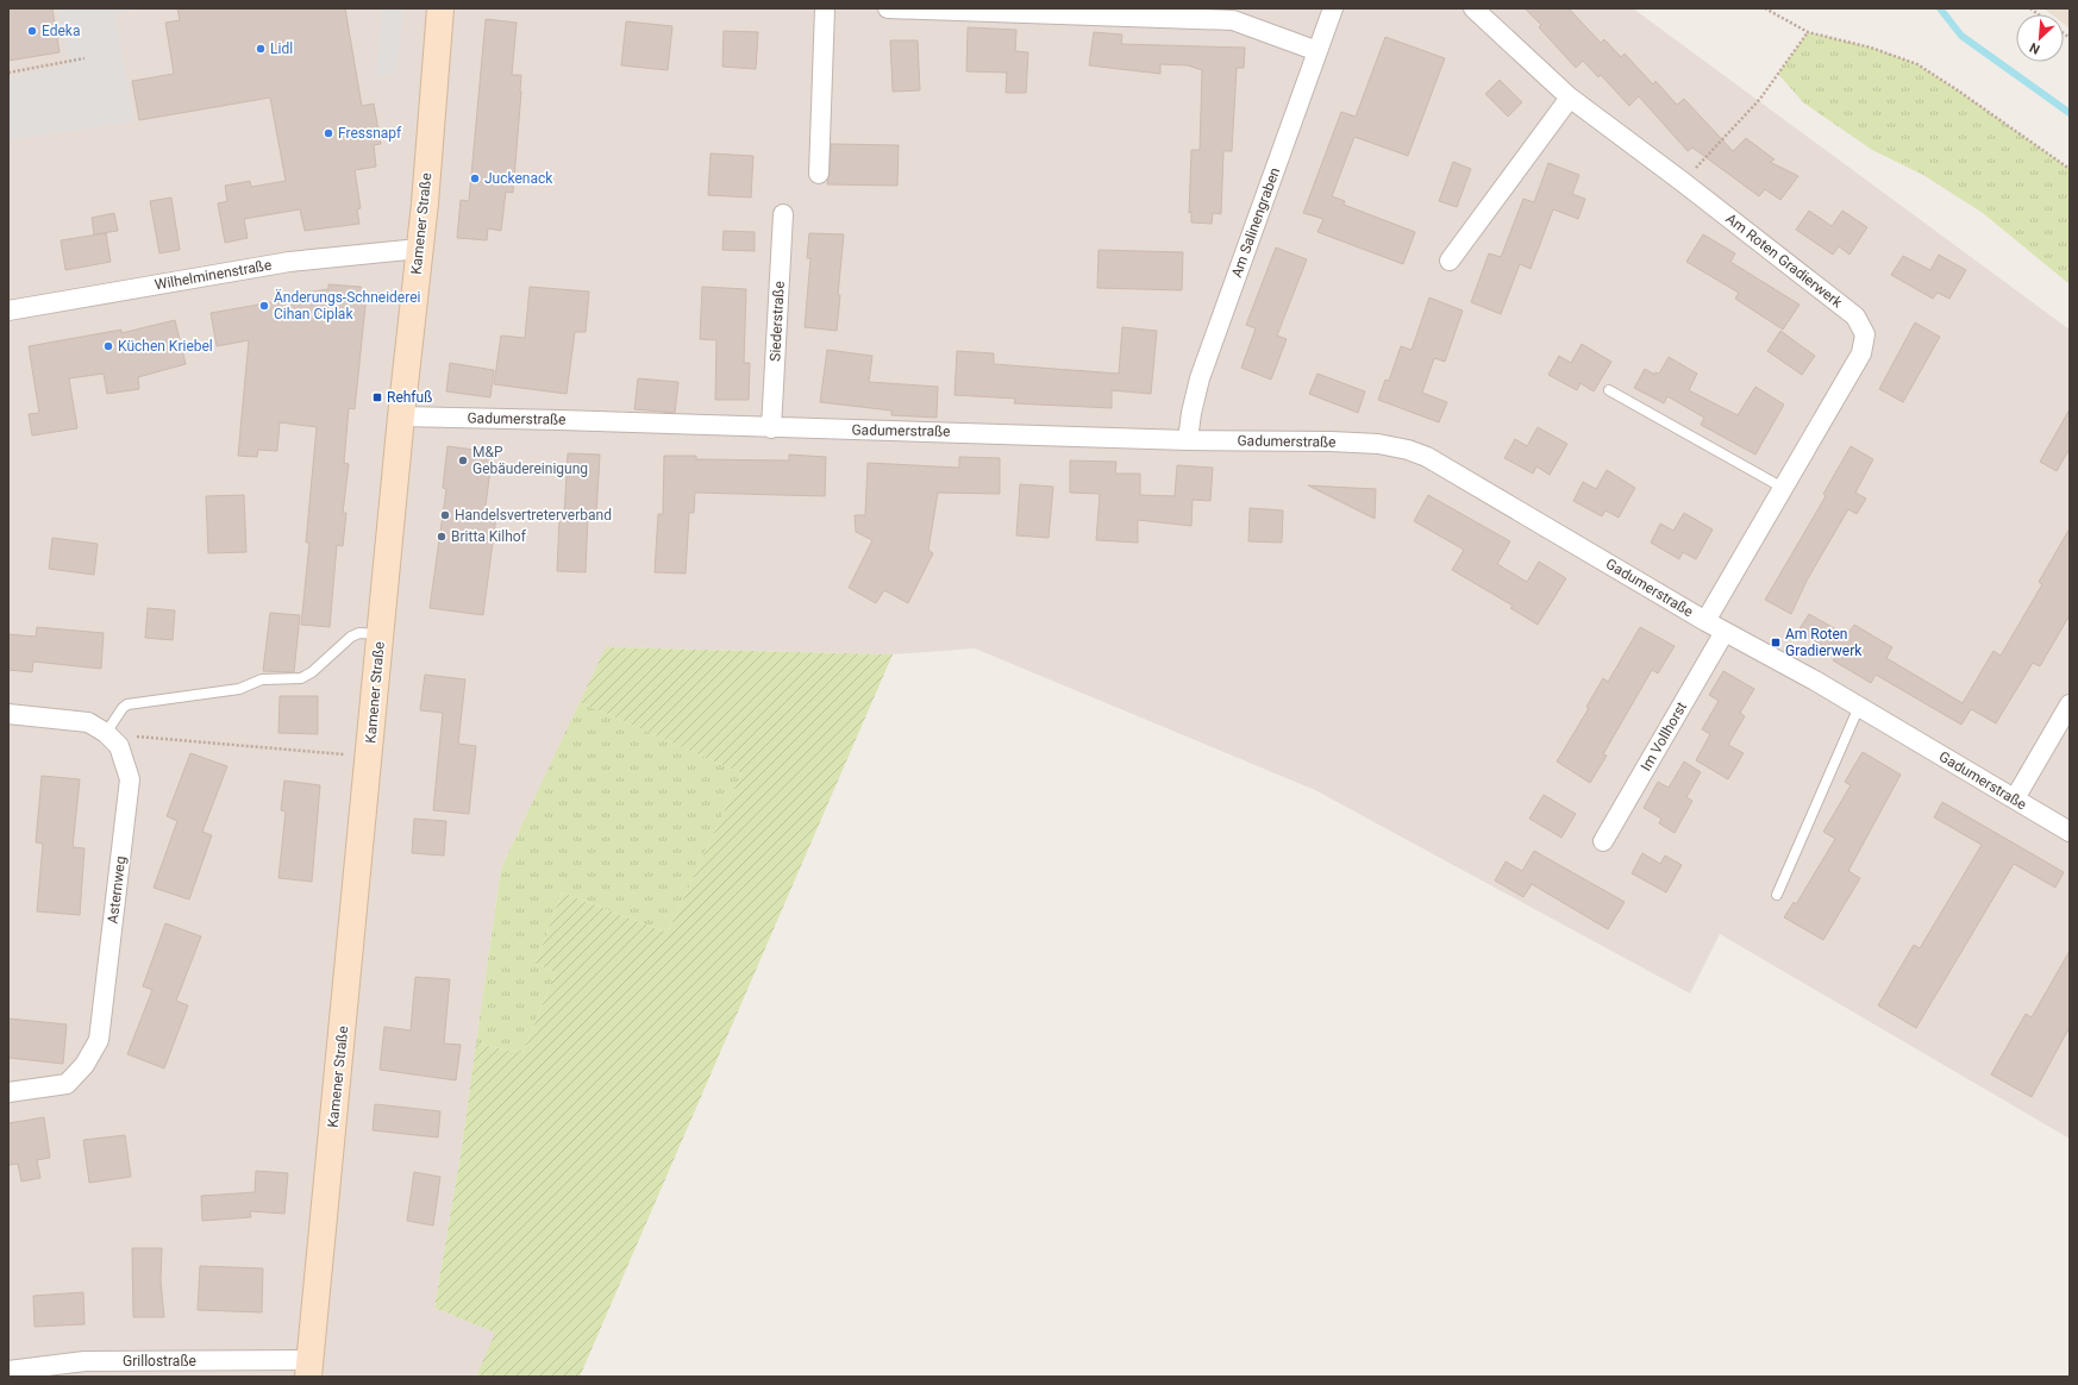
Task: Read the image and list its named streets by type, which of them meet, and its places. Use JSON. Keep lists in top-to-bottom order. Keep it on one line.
{"streets":{"main road":["Kamener Straße"],"street":["Am Salinengraben","Am Roten Gradierwerk","Wilhelminenstraße","Siederstraße","Gadumerstraße","Im Vollhorst","Asternweg","Grillostraße"]},"crossings":[["Am Salinengraben","Gadumerstraße"],["Kamener Straße","Wilhelminenstraße"],["Kamener Straße","Gadumerstraße"],["Kamener Straße","Grillostraße"],["Am Roten Gradierwerk","Gadumerstraße"],["Siederstraße","Gadumerstraße"],["Gadumerstraße","Im Vollhorst"]],"places":{"other":["Edeka","Lidl","Fressnapf","Juckenack","Änderungs-Schneiderei Cihan Ciplak","Küchen Kriebel","M&P Gebäudereinigung","Handelsvertreterverband","Britta Kilhof"],"transit":["Rehfuß","Am Roten Gradierwerk"]},"north":"bottom left"}
